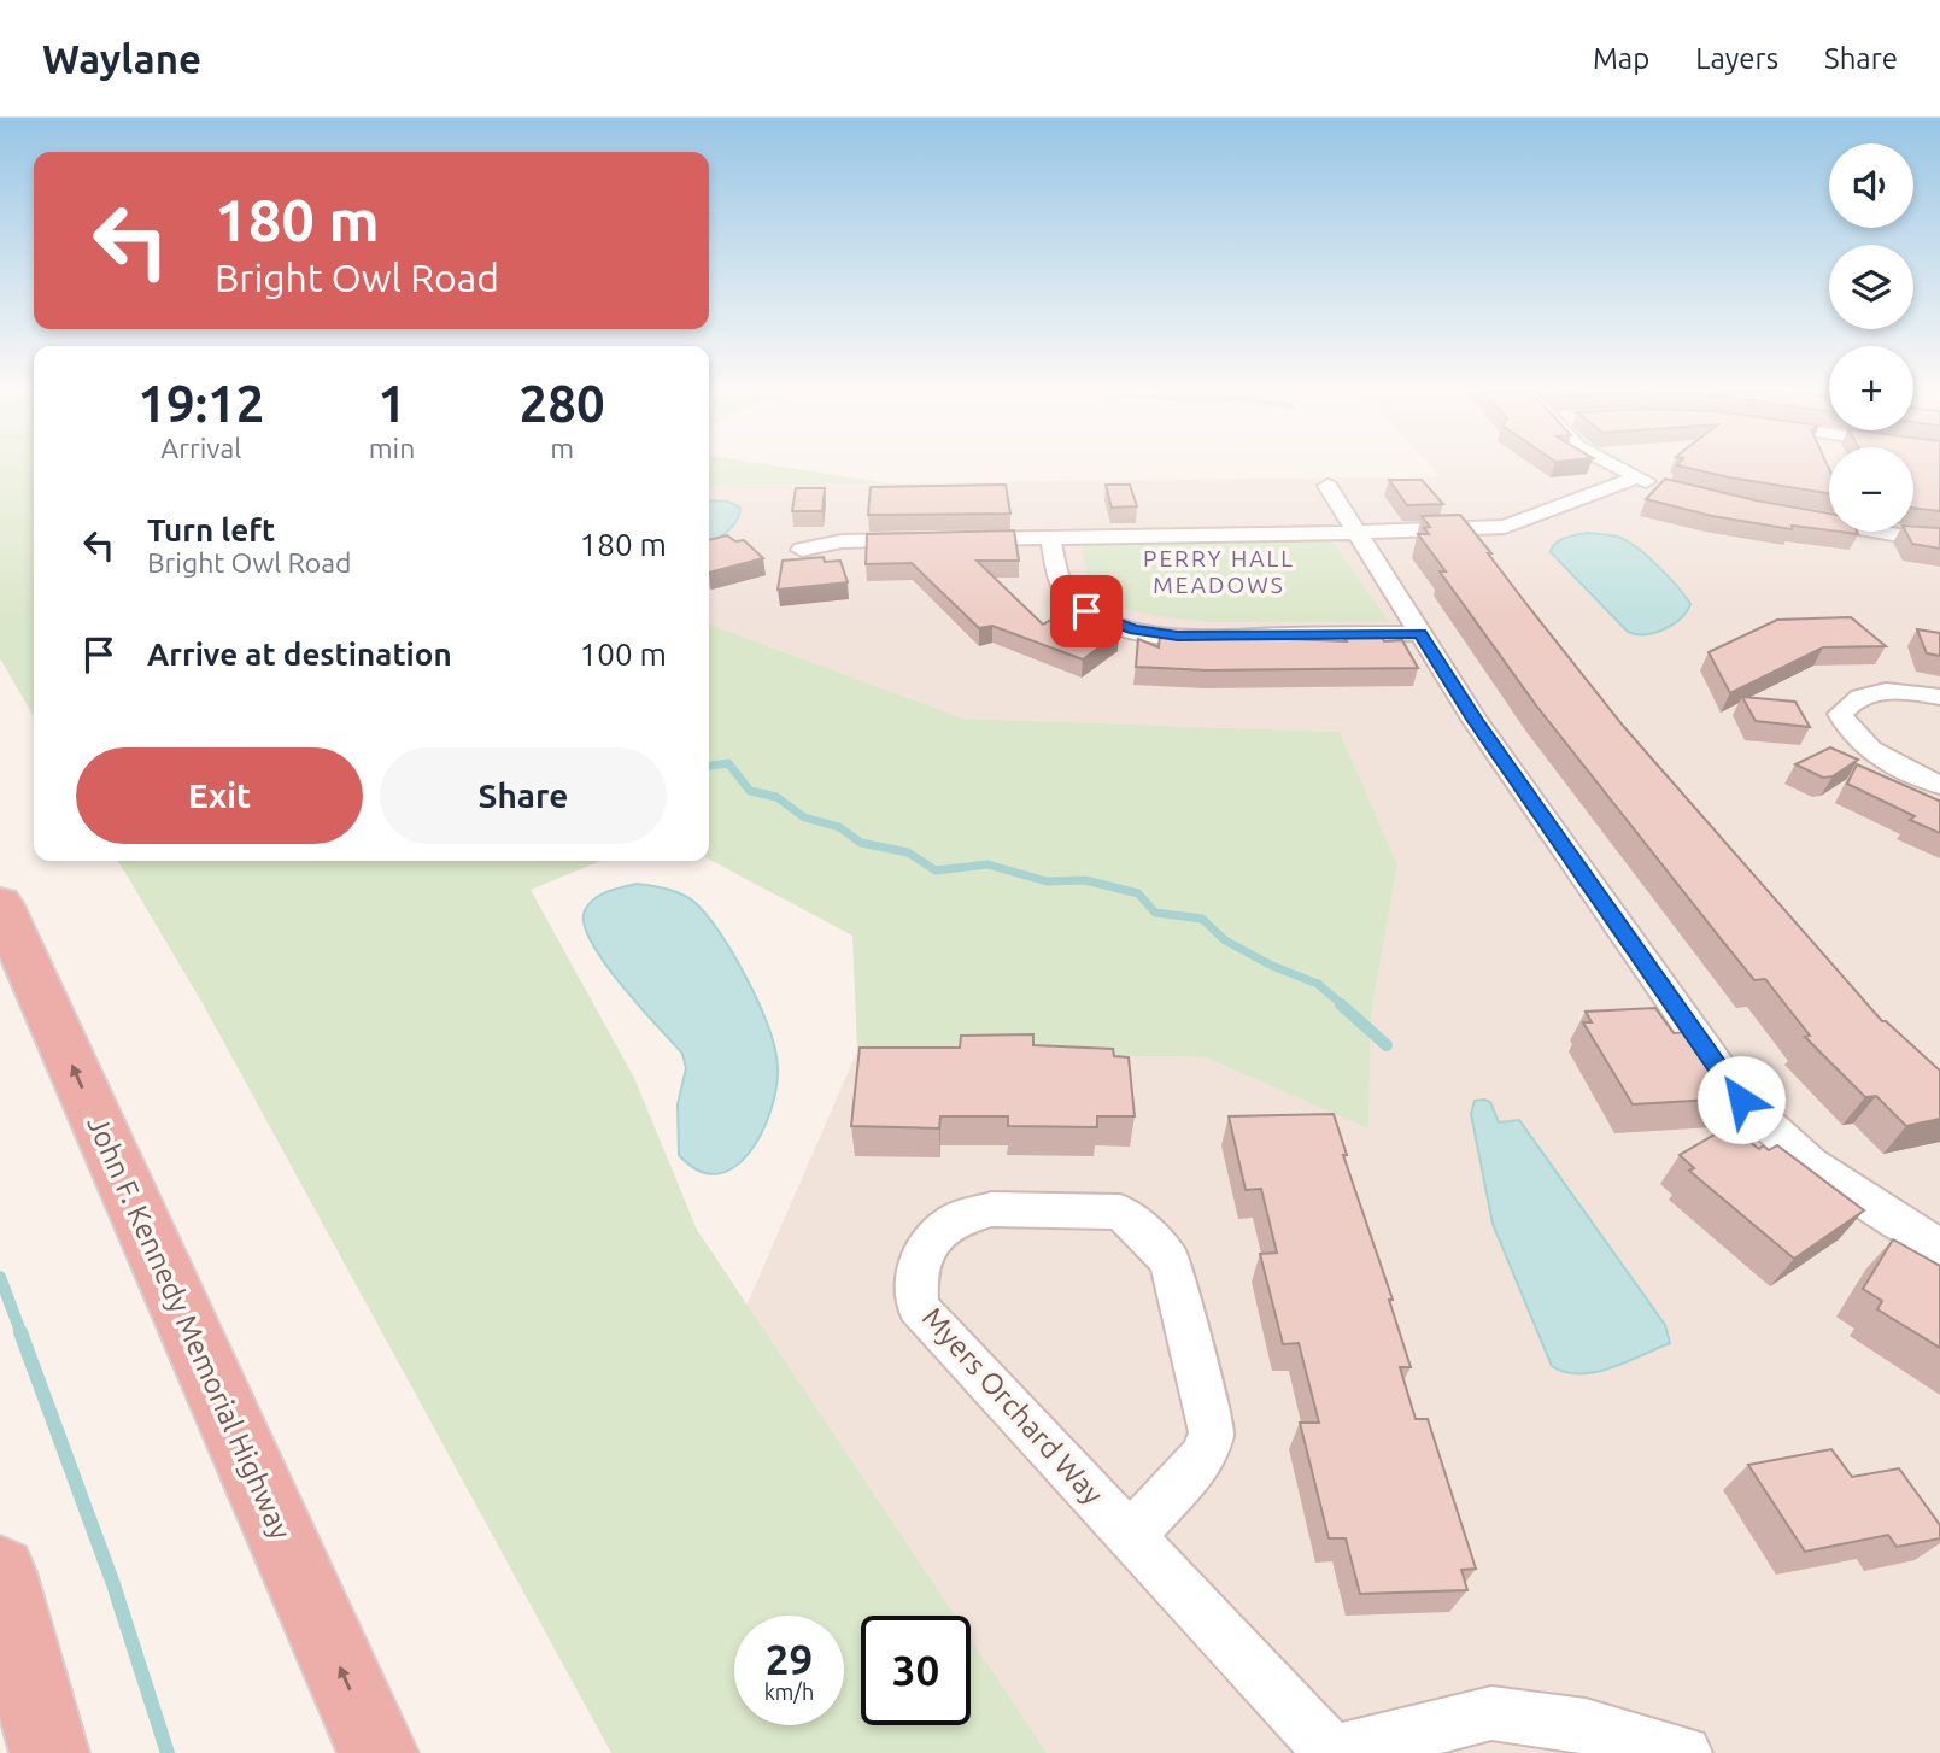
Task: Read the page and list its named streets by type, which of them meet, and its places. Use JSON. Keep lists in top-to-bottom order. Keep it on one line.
{"streets":{"highway":["John F. Kennedy Memorial Highway"],"street":["Myers Orchard Way"]},"one_way":["John F. Kennedy Memorial Highway"],"districts":["PERRY HALL MEADOWS"],"page":{"header":"Waylane","nav":["Map","Layers","Share"],"map_buttons":["+","−"],"turn":["180 m","Bright Owl Road"],"eta":["19:12","Arrival","1","min","280","m"],"list":[{"name":"Turn left","note":"Bright Owl Road","value":"180 m"},{"name":"Arrive at destination","value":"100 m"}],"buttons":["Exit","Share"],"speed":"29 km/h","limit":"30"}}
